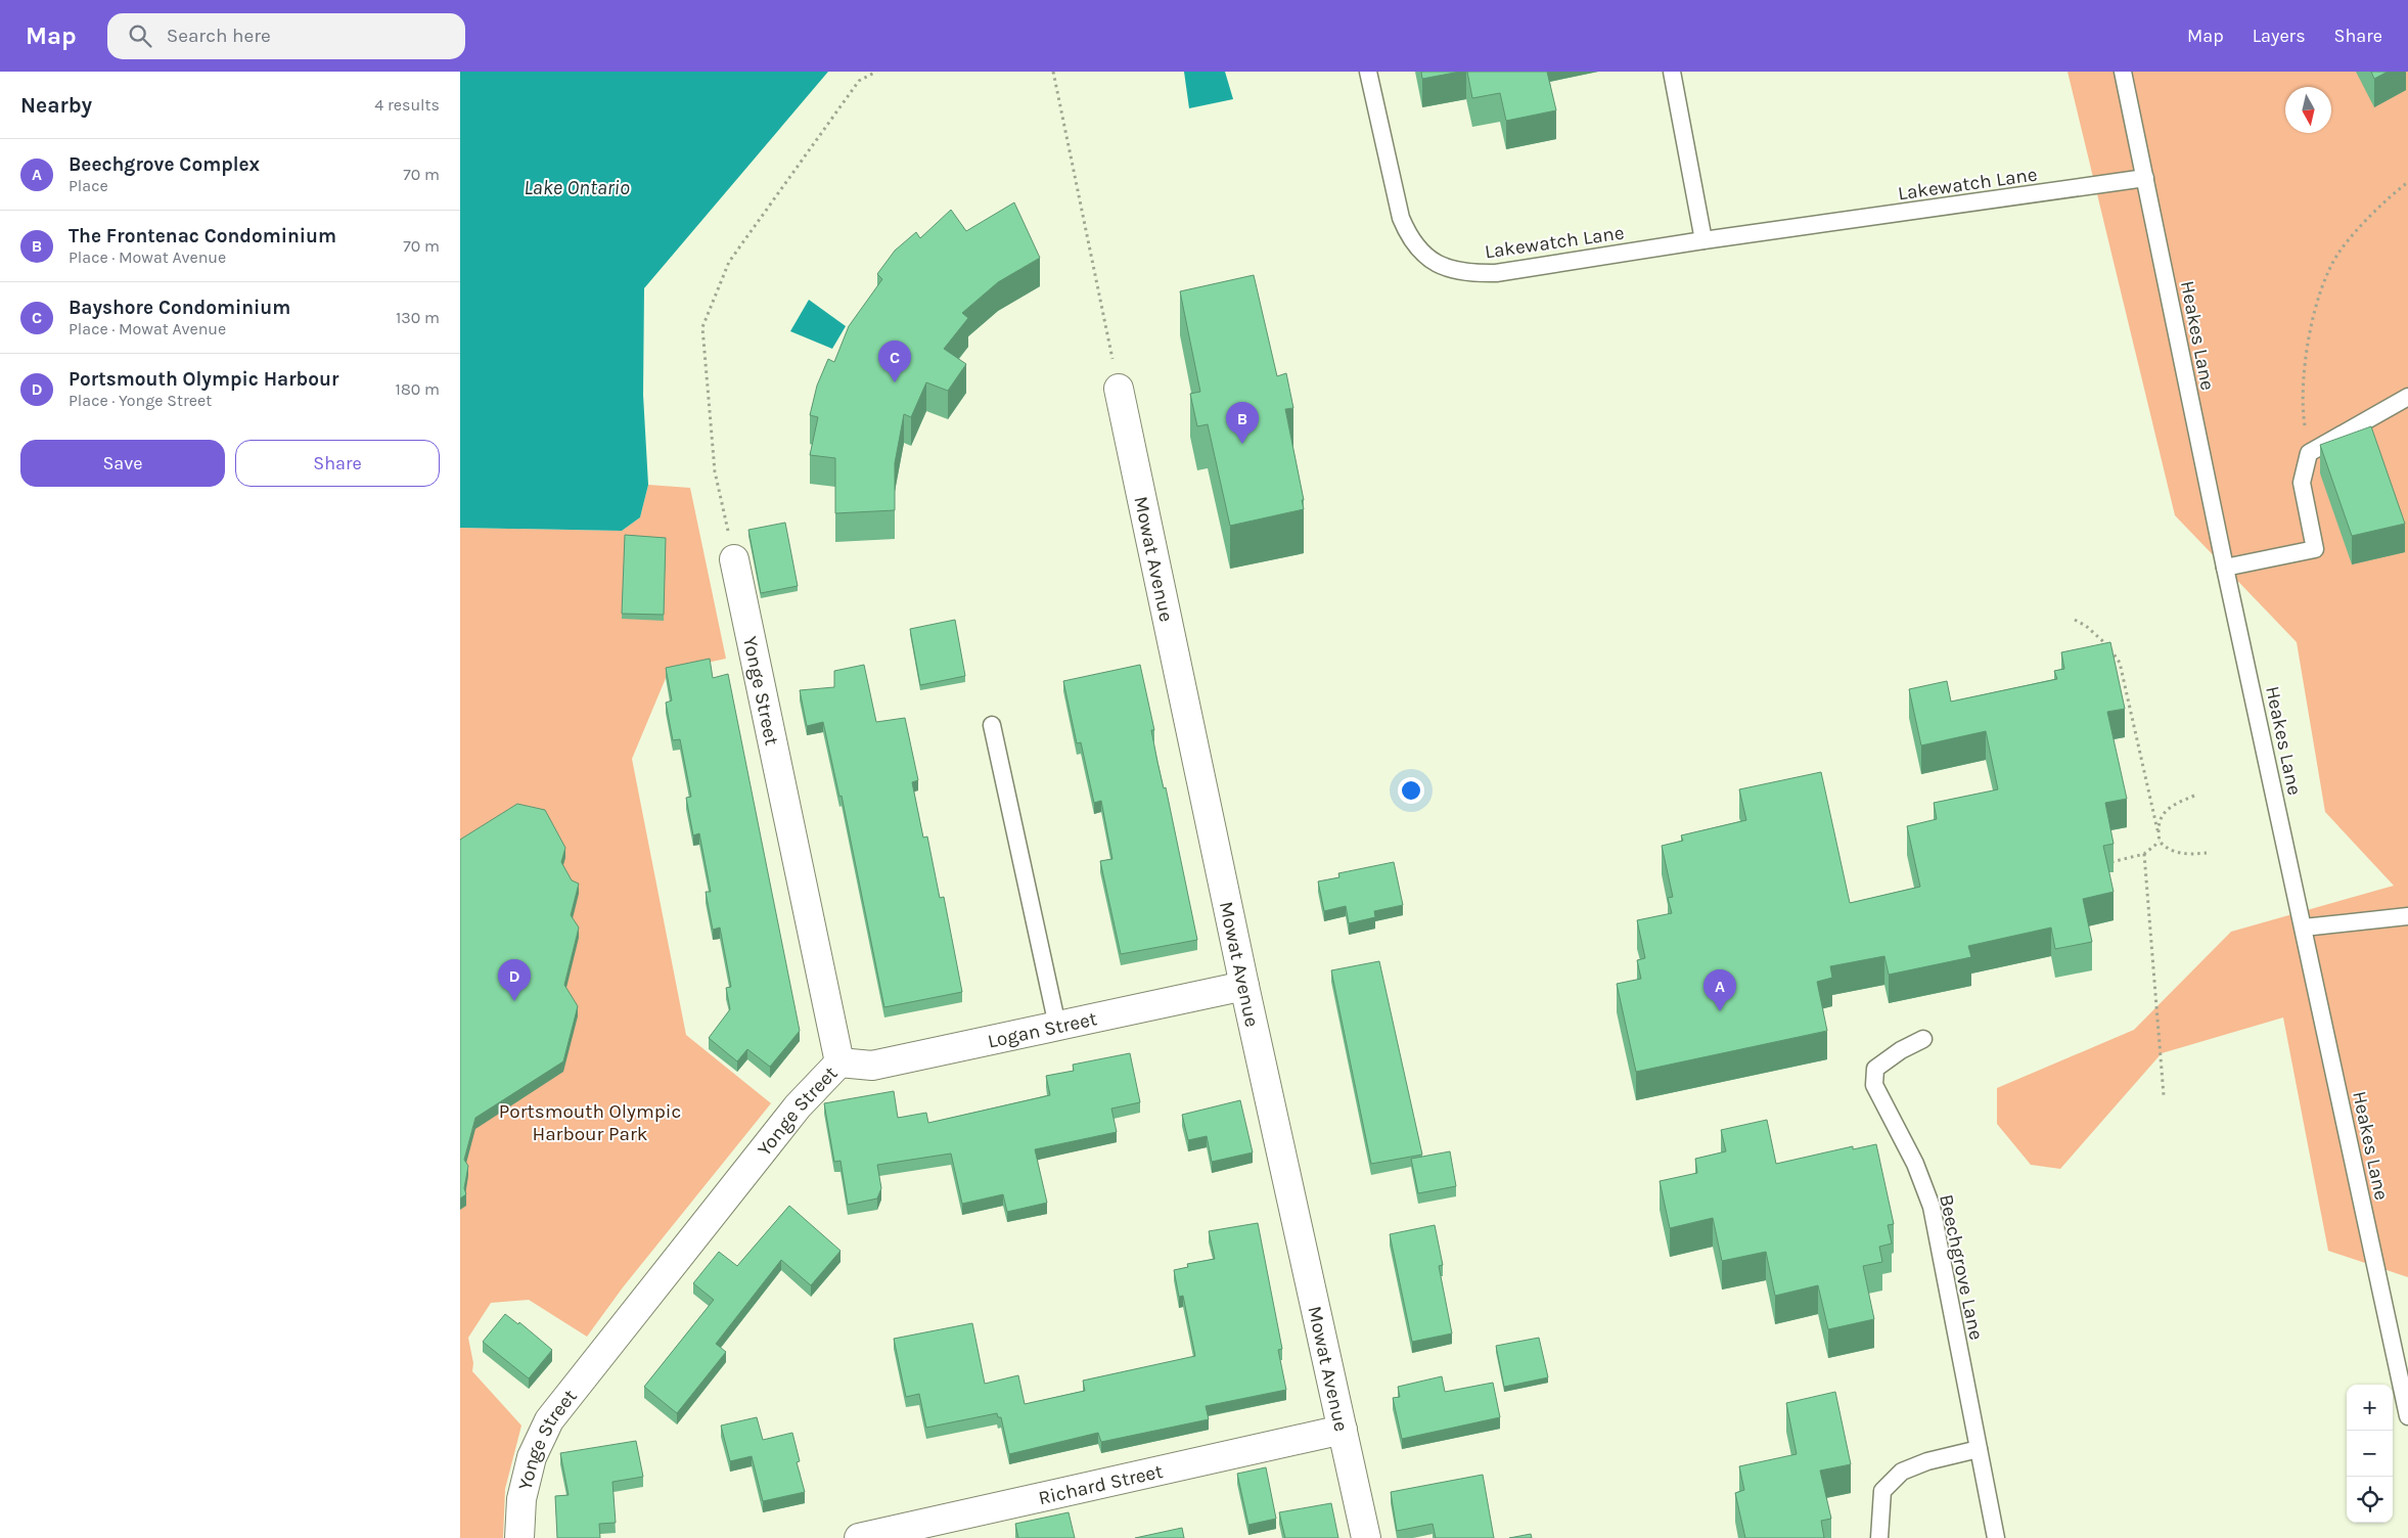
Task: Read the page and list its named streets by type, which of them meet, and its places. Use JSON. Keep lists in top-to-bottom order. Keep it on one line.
{"streets":{"street":["Mowat Avenue","Yonge Street","Logan Street","Richard Street"],"lane":["Lakewatch Lane","Heakes Lane","Beechgrove Lane"]},"crossings":[["Lakewatch Lane","Heakes Lane"],["Mowat Avenue","Logan Street"],["Mowat Avenue","Richard Street"],["Yonge Street","Logan Street"]],"water":["Lake Ontario"],"parks":["Portsmouth Olympic Harbour Park"],"north":"bottom","page":{"header":"Map","search":"Search here","nav":["Map","Layers","Share"],"heading":["Nearby","4 results"],"list":[{"mark":"A","name":"Beechgrove Complex","note":"Place","value":"70 m"},{"mark":"B","name":"The Frontenac Condominium","note":"Place · Mowat Avenue","value":"70 m"},{"mark":"C","name":"Bayshore Condominium","note":"Place · Mowat Avenue","value":"130 m"},{"mark":"D","name":"Portsmouth Olympic Harbour","note":"Place · Yonge Street","value":"180 m"}],"pins":["C","B","D","A"],"buttons":["Save","Share"],"map_buttons":["+","−"]}}
